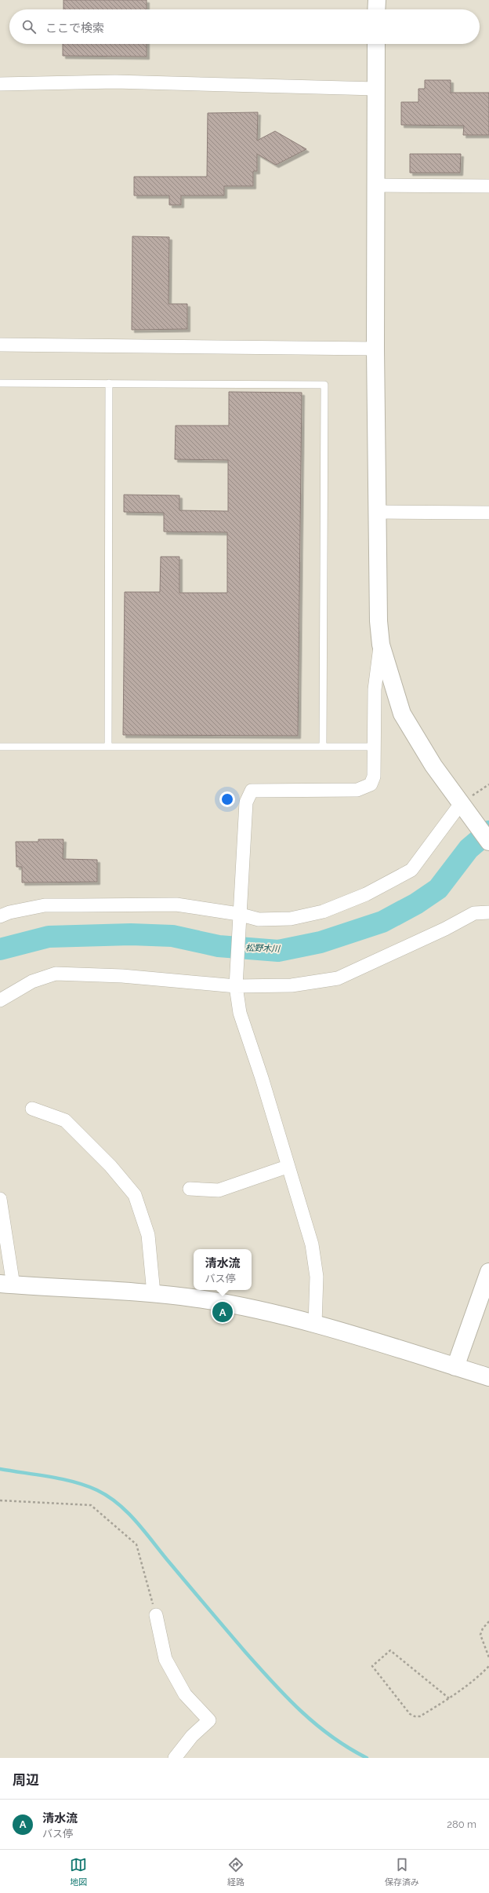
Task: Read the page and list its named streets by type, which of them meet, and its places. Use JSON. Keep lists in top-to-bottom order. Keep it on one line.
{"water":["松野木川"],"page":{"search":"ここで検索","popup":["清水流","バス停"],"pins":"A","heading":"周辺","list":[{"mark":"A","name":"清水流","note":"バス停","value":"280 m"}],"nav":["地図","経路","保存済み"]}}
